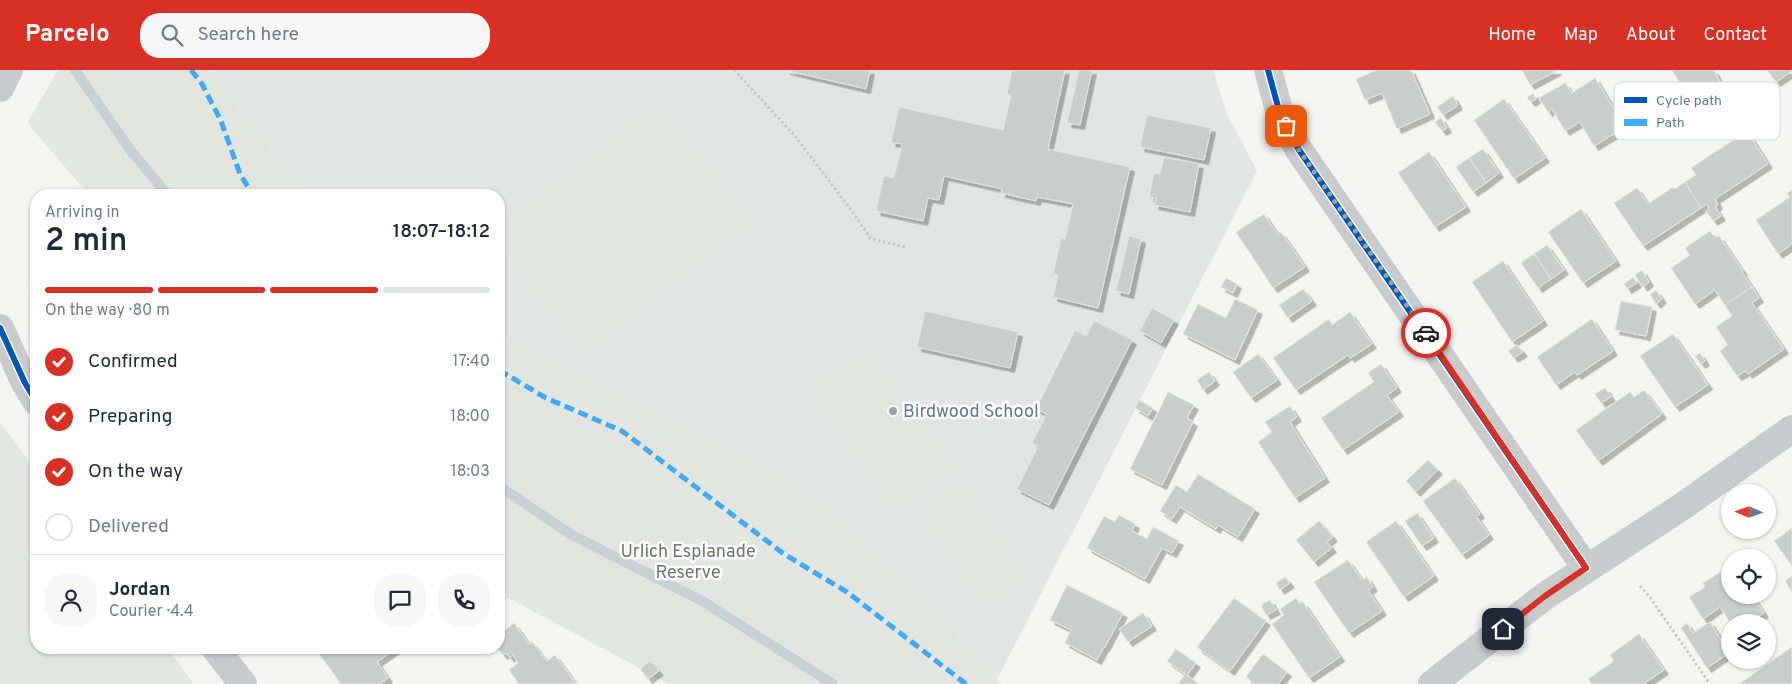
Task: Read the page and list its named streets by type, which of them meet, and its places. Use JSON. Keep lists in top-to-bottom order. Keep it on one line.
{"parks":["Urlich Esplanade Reserve"],"places":["Birdwood School"],"legend":["Cycle path","Path"],"north":"left","page":{"header":"Parcelo","search":"Search here","nav":["Home","Map","About","Contact"],"heading":["2 min","Arriving in","18:07–18:12"],"panel":["Jordan","Courier · 4.4"],"bar":"On the way · 80 m","list":[["Confirmed","17:40"],["Preparing","18:00"],["On the way","18:03"],"Delivered"]}}
